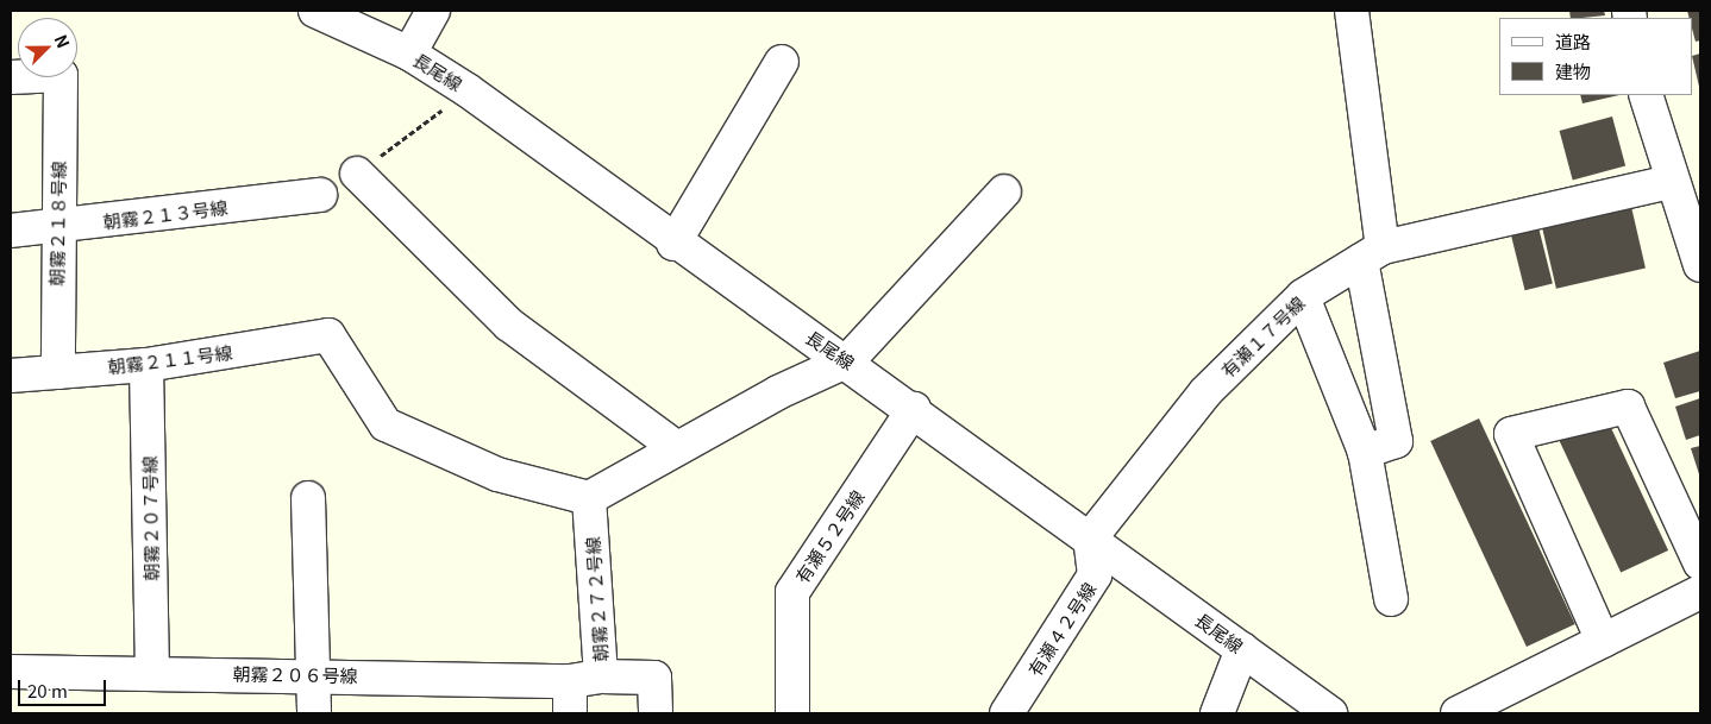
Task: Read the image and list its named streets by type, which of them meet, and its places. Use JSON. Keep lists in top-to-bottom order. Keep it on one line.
{"streets":{"street":["長尾線","朝霧２１３号線","朝霧２１８号線","有瀬１７号線","朝霧２１１号線","朝霧２０７号線","有瀬５２号線","朝霧２７２号線","有瀬４２号線","朝霧２０６号線"]},"crossings":[["長尾線","有瀬１７号線"],["長尾線","有瀬５２号線"],["長尾線","有瀬４２号線"],["朝霧２１３号線","朝霧２１８号線"],["朝霧２１８号線","朝霧２１１号線"],["有瀬１７号線","有瀬４２号線"],["朝霧２１１号線","朝霧２０７号線"],["朝霧２１１号線","朝霧２７２号線"],["朝霧２０７号線","朝霧２０６号線"],["朝霧２７２号線","朝霧２０６号線"]],"legend":["道路","建物"],"scale_bar":"20 m","north":"top right"}
